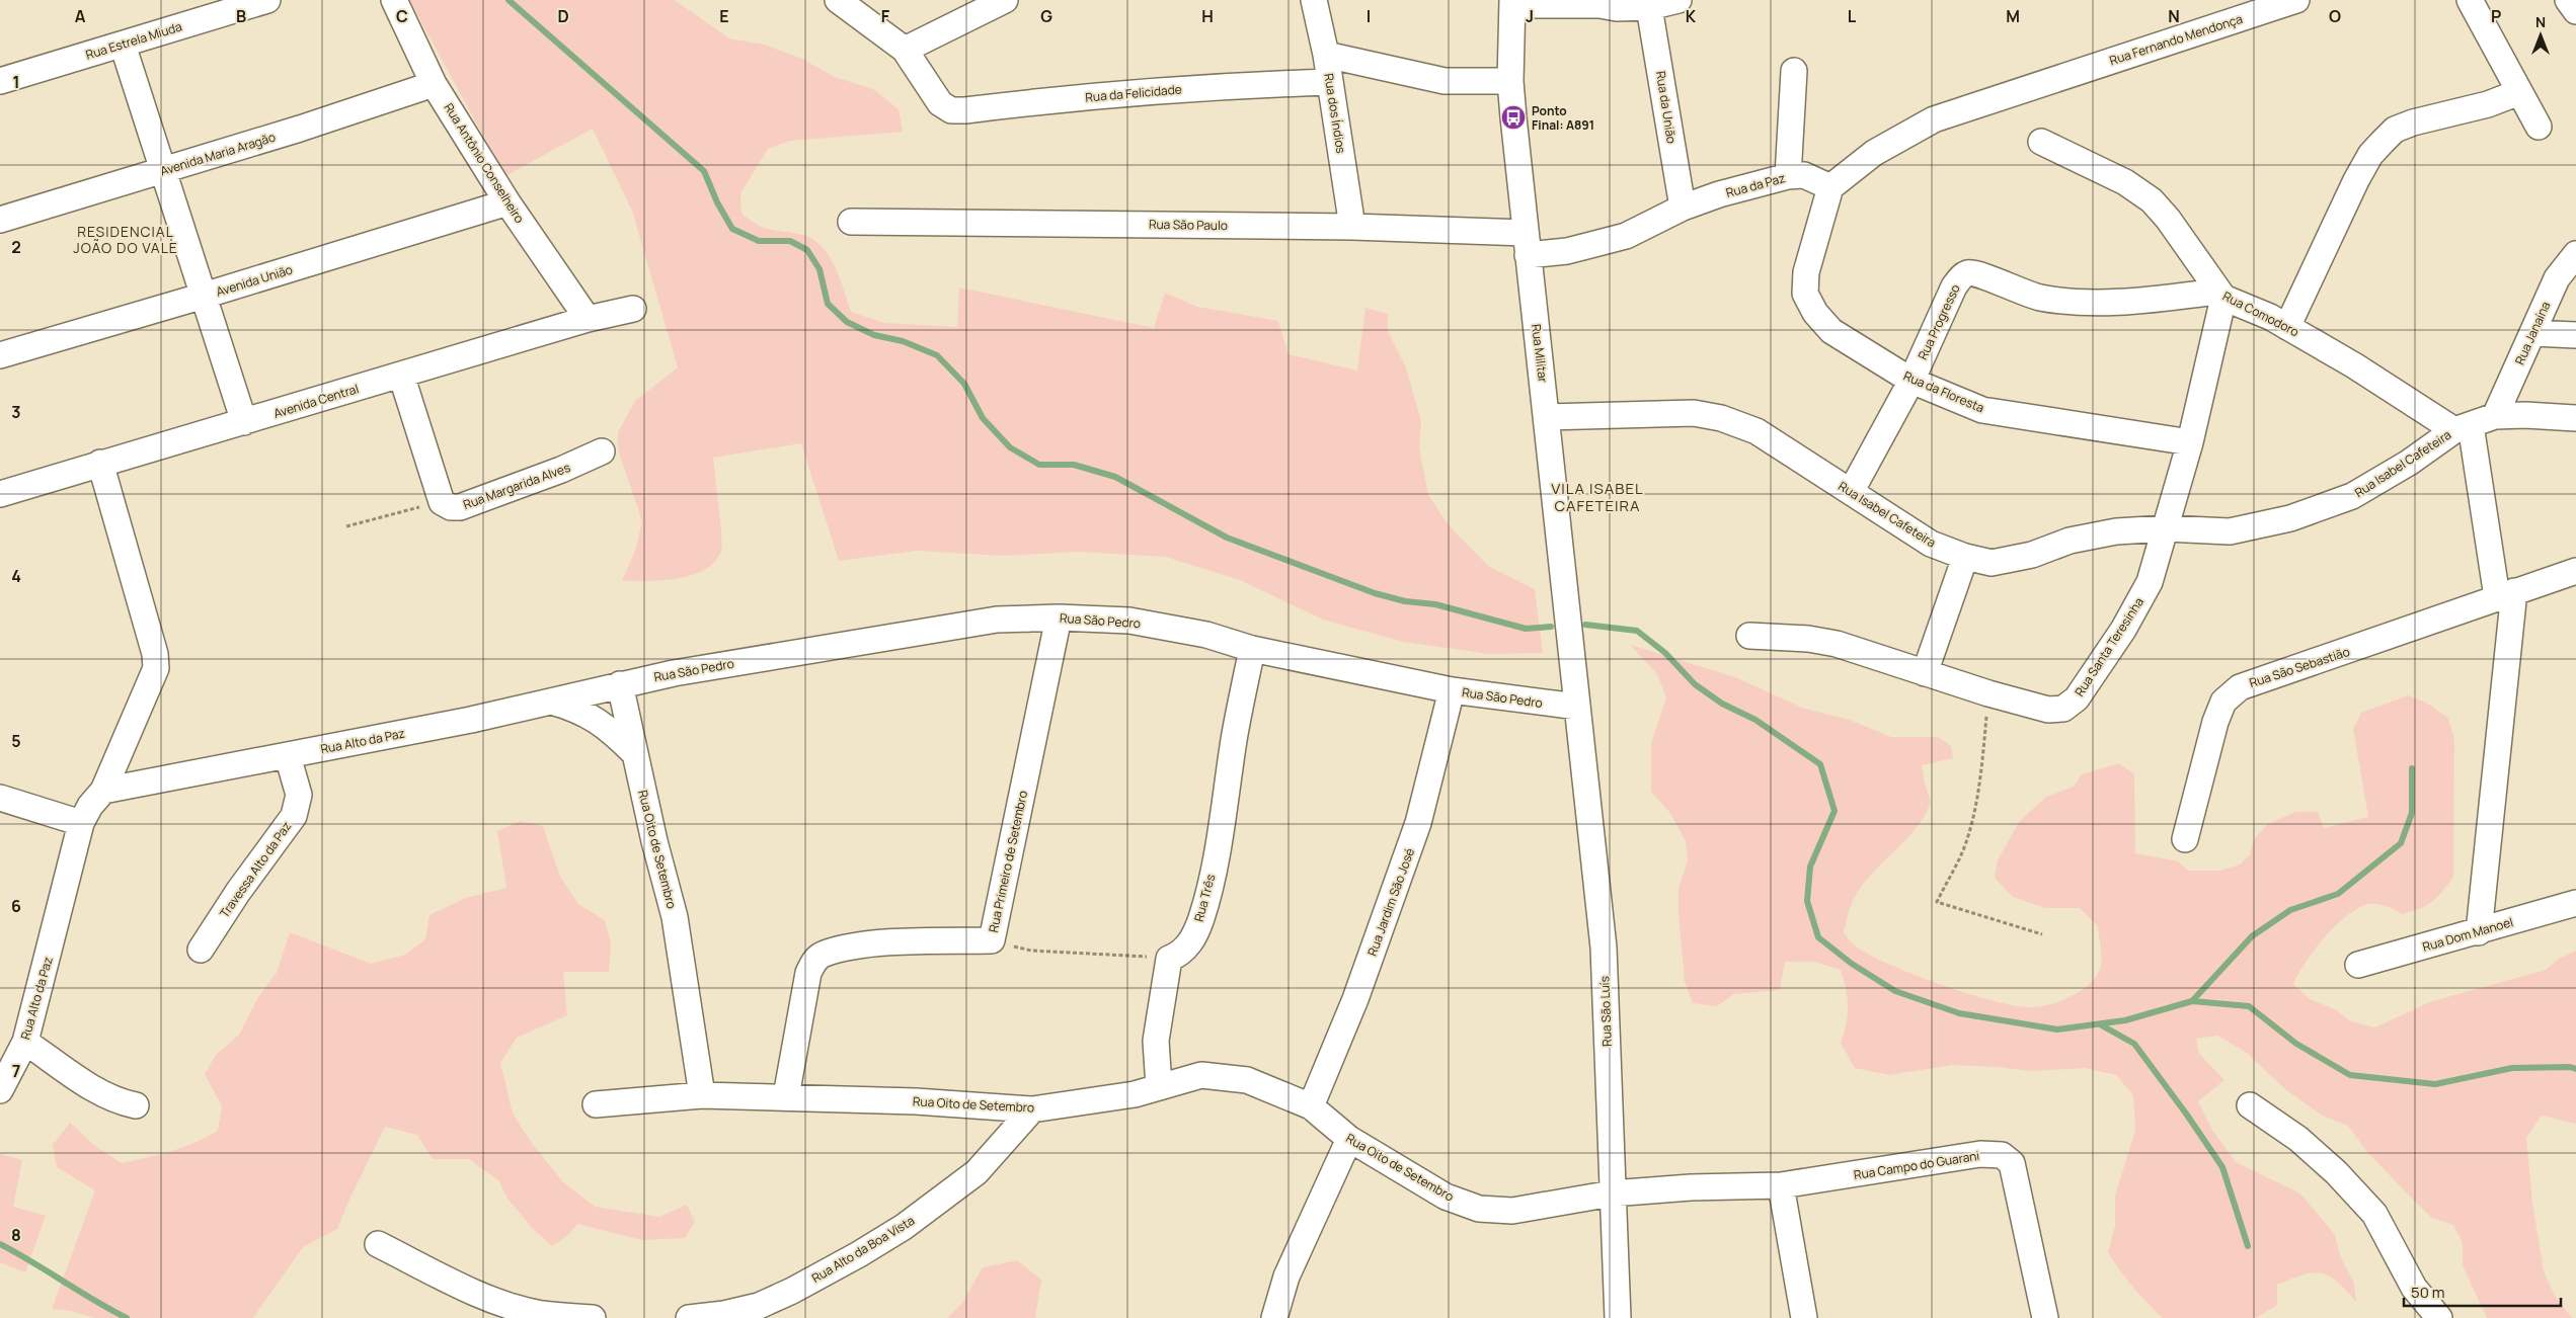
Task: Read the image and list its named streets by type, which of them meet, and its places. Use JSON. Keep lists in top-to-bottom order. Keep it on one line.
{"streets":{"street":["Rua Fernando Mendonça","Rua Estrela Miuda","Rua da Felicidade","Rua da União","Rua dos Índios","Avenida Maria Aragão","Rua Antônio Conselheiro","Rua da Paz","Rua São Paulo","Avenida União","Rua Comodoro","Rua Progresso","Rua Janaína","Rua Militar","Rua da Floresta","Avenida Central","Rua Isabel Cafeteira","Rua Margarida Alves","Rua São Pedro","Rua Santa Teresinha","Rua São Sebastião","Rua Alto da Paz","Rua Oito de Setembro","Rua Primeiro de Setembro","Travessa Alto da Paz","Rua Três","Rua Jardim São José","Rua Dom Manoel","Rua São Luís","Rua Campo do Guarani","Rua Alto da Boa Vista"]},"crossings":[["Rua Fernando Mendonça","Rua da Paz"],["Rua Fernando Mendonça","Rua da Floresta"],["Rua da Felicidade","Rua dos Índios"],["Rua da União","Rua da Paz"],["Rua dos Índios","Rua São Paulo"],["Avenida Maria Aragão","Rua Antônio Conselheiro"],["Rua Antônio Conselheiro","Avenida União"],["Rua Antônio Conselheiro","Avenida Central"],["Rua da Paz","Rua São Paulo"],["Rua da Paz","Rua Militar"],["Rua da Paz","Rua da Floresta"],["Rua São Paulo","Rua Militar"],["Rua Comodoro","Rua Progresso"],["Rua Comodoro","Rua Isabel Cafeteira"],["Rua Comodoro","Rua Santa Teresinha"],["Rua Progresso","Rua da Floresta"],["Rua Progresso","Rua Isabel Cafeteira"],["Rua Progresso","Rua Santa Teresinha"],["Rua Janaína","Rua Isabel Cafeteira"],["Rua Militar","Rua Isabel Cafeteira"],["Rua Militar","Rua São Pedro"],["Rua Militar","Rua São Luís"],["Rua da Floresta","Rua Santa Teresinha"],["Avenida Central","Rua Alto da Paz"],["Rua Isabel Cafeteira","Rua Santa Teresinha"],["Rua São Pedro","Rua Alto da Paz"],["Rua São Pedro","Rua Oito de Setembro"],["Rua São Pedro","Rua Primeiro de Setembro"],["Rua São Pedro","Rua Três"],["Rua São Pedro","Rua Jardim São José"],["Rua São Pedro","Rua São Luís"],["Rua Alto da Paz","Rua Oito de Setembro"],["Rua Alto da Paz","Travessa Alto da Paz"],["Rua Oito de Setembro","Rua Primeiro de Setembro"],["Rua Oito de Setembro","Rua Jardim São José"],["Rua Oito de Setembro","Rua São Luís"],["Rua Oito de Setembro","Rua Campo do Guarani"],["Rua Oito de Setembro","Rua Alto da Boa Vista"]],"districts":["RESIDENCIAL JOÃO DO VALE","VILA ISABEL CAFETEIRA"],"places":{"bus stop":["Ponto Final: A891"]},"scale_bar":"50 m","north":"top","grid":{"columns":["A","B","C","D","E","F","G","H","I","J","K","L","M","N","O","P"],"rows":["1","2","3","4","5","6","7","8"]}}
